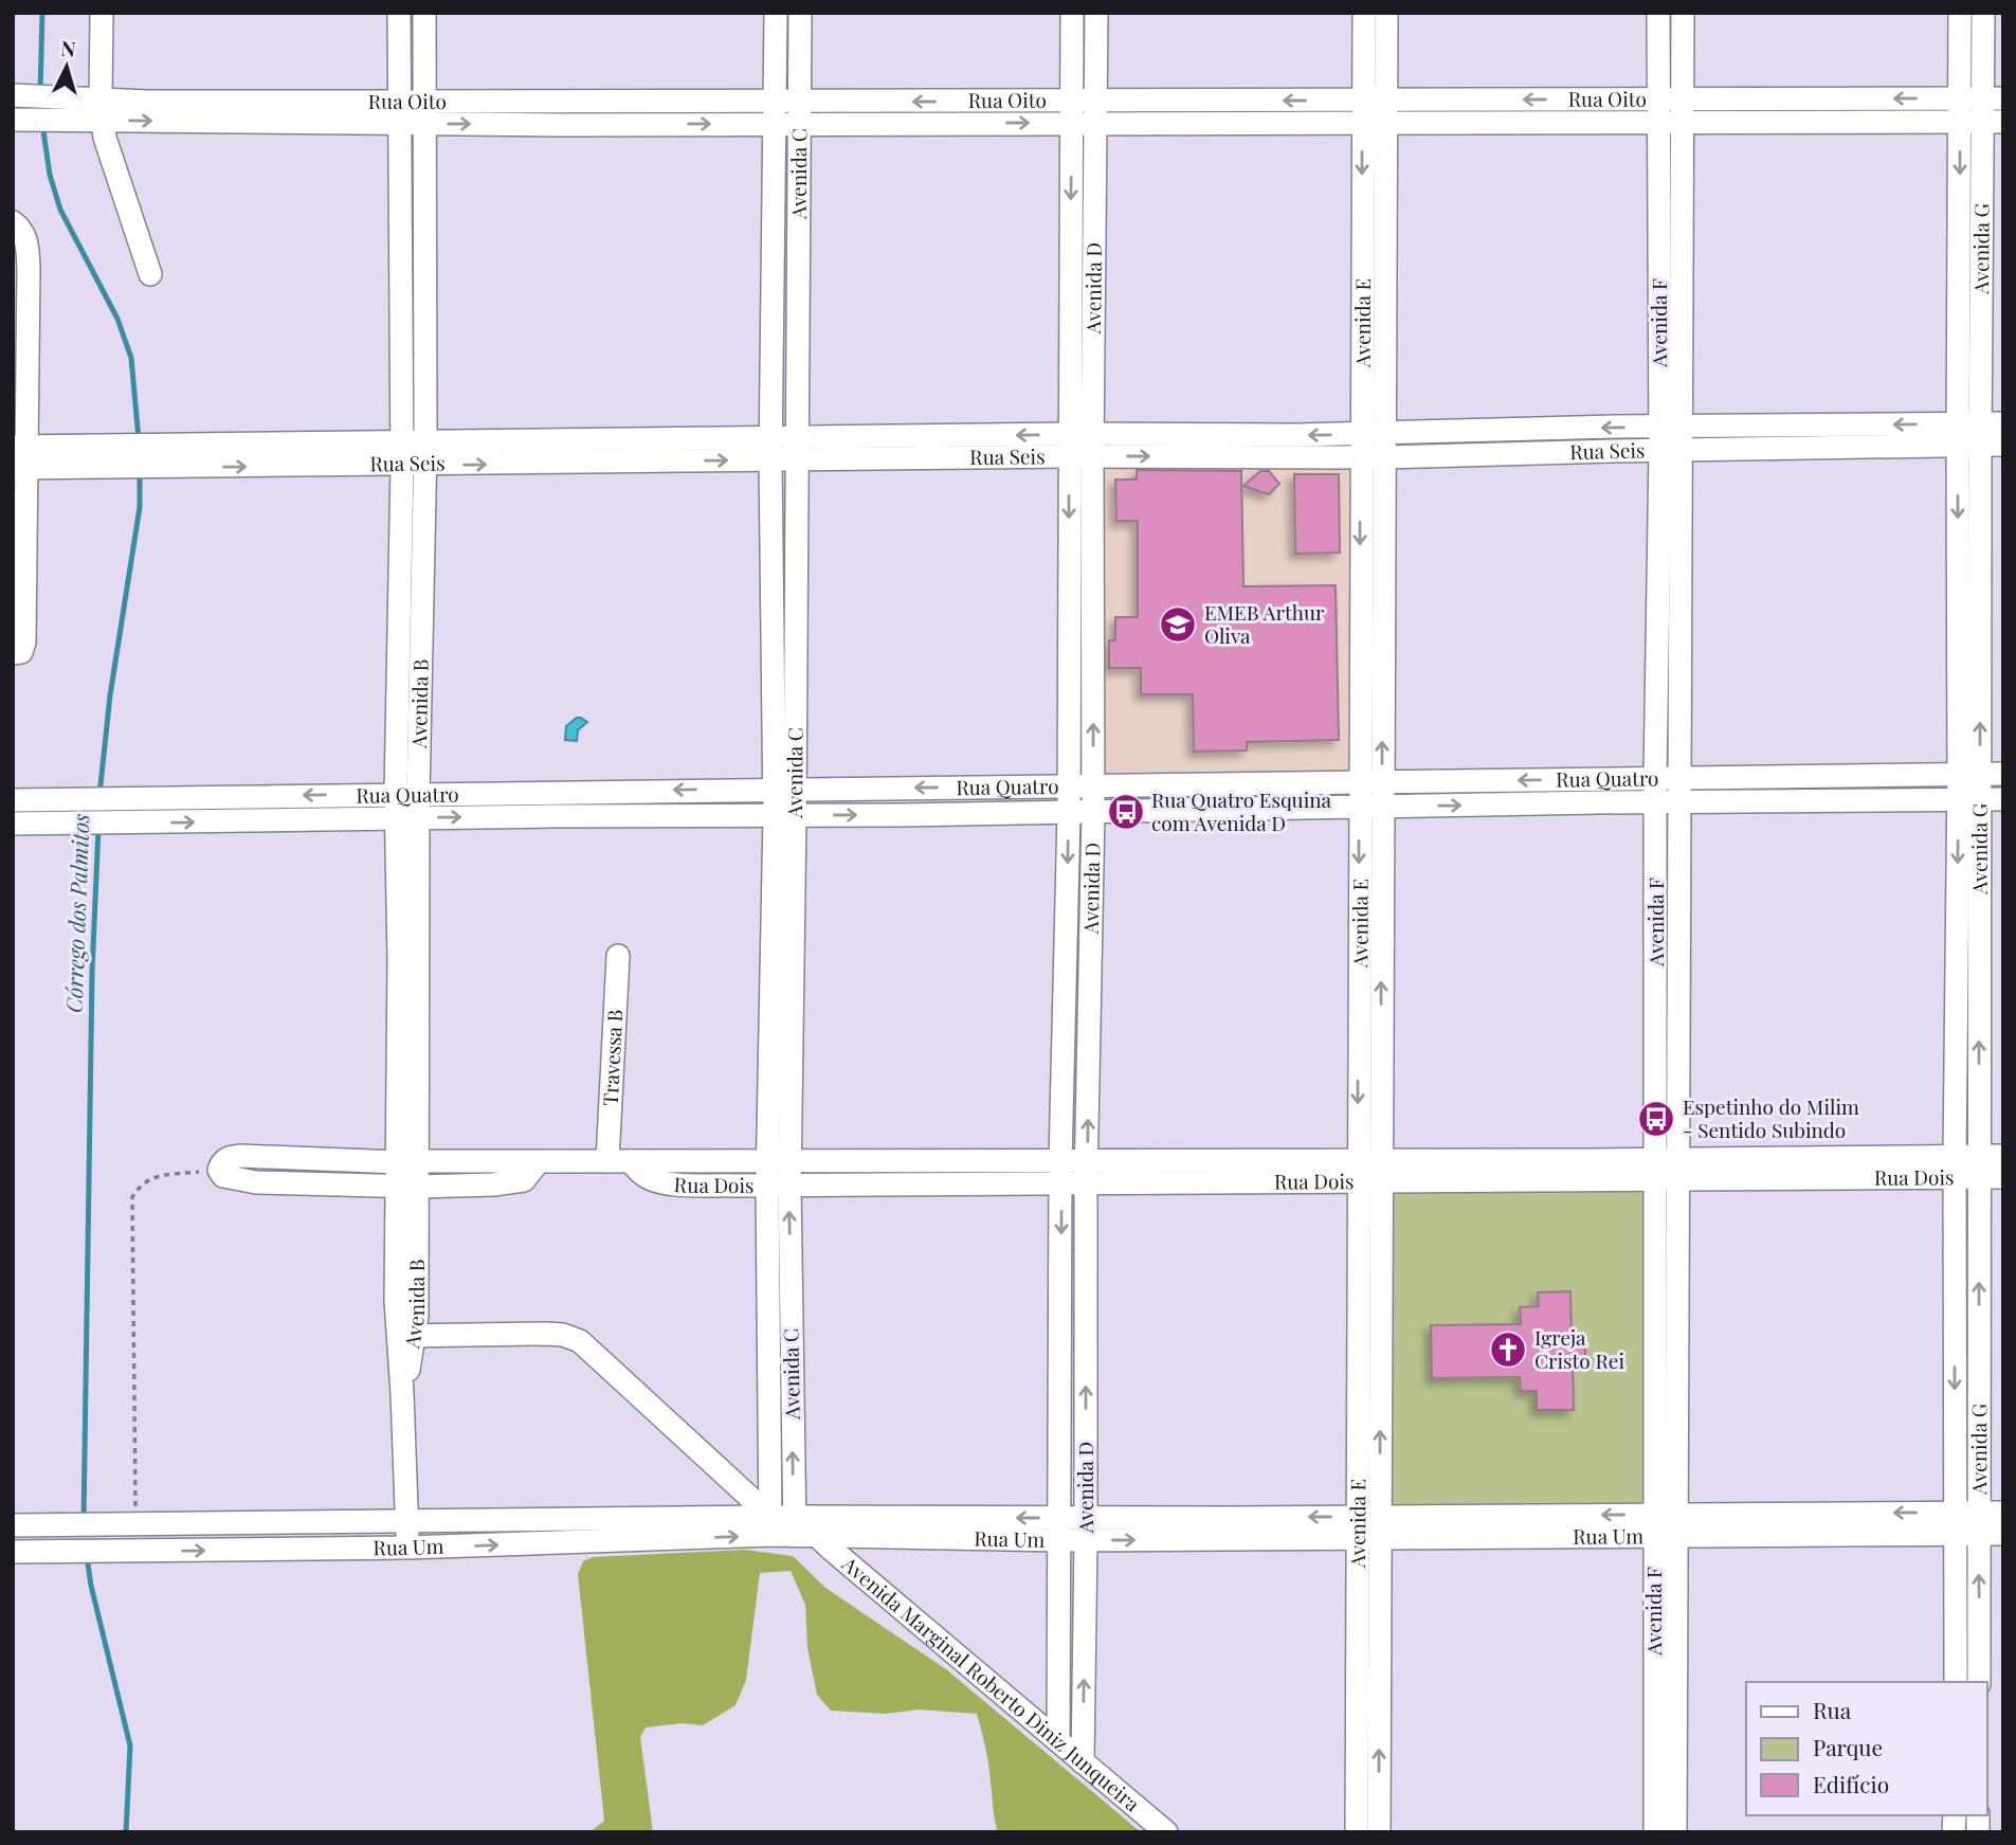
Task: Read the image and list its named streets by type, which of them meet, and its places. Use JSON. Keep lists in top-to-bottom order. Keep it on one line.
{"streets":{"street":["Rua Oito","Avenida C","Avenida G","Avenida D","Avenida E","Avenida F","Rua Seis","Avenida B","Rua Quatro","Travessa B","Rua Dois","Rua Um","Avenida Marginal Roberto Diniz Junqueira"]},"crossings":[["Rua Oito","Avenida C"],["Rua Oito","Avenida G"],["Rua Oito","Avenida D"],["Rua Oito","Avenida E"],["Rua Oito","Avenida F"],["Rua Oito","Avenida B"],["Avenida C","Rua Seis"],["Avenida C","Rua Quatro"],["Avenida C","Rua Dois"],["Avenida C","Rua Um"],["Avenida C","Avenida Marginal Roberto Diniz Junqueira"],["Avenida G","Rua Seis"],["Avenida G","Rua Quatro"],["Avenida G","Rua Dois"],["Avenida G","Rua Um"],["Avenida D","Rua Seis"],["Avenida D","Rua Quatro"],["Avenida D","Rua Dois"],["Avenida D","Rua Um"],["Avenida D","Avenida Marginal Roberto Diniz Junqueira"],["Avenida E","Rua Seis"],["Avenida E","Rua Quatro"],["Avenida E","Rua Dois"],["Avenida E","Rua Um"],["Avenida F","Rua Seis"],["Avenida F","Rua Quatro"],["Avenida F","Rua Dois"],["Avenida F","Rua Um"],["Rua Seis","Avenida B"],["Avenida B","Rua Quatro"],["Avenida B","Rua Dois"],["Avenida B","Rua Um"],["Travessa B","Rua Dois"],["Rua Um","Avenida Marginal Roberto Diniz Junqueira"]],"water":["Córrego dos Palmitos"],"places":{"school or university":["EMEB Arthur Oliva"],"bus stop":["Rua Quatro Esquina com Avenida D","Espetinho do Milim - Sentido Subindo"],"church":["Igreja Cristo Rei"]},"legend":["Rua","Parque","Edifício"],"north":"top"}
